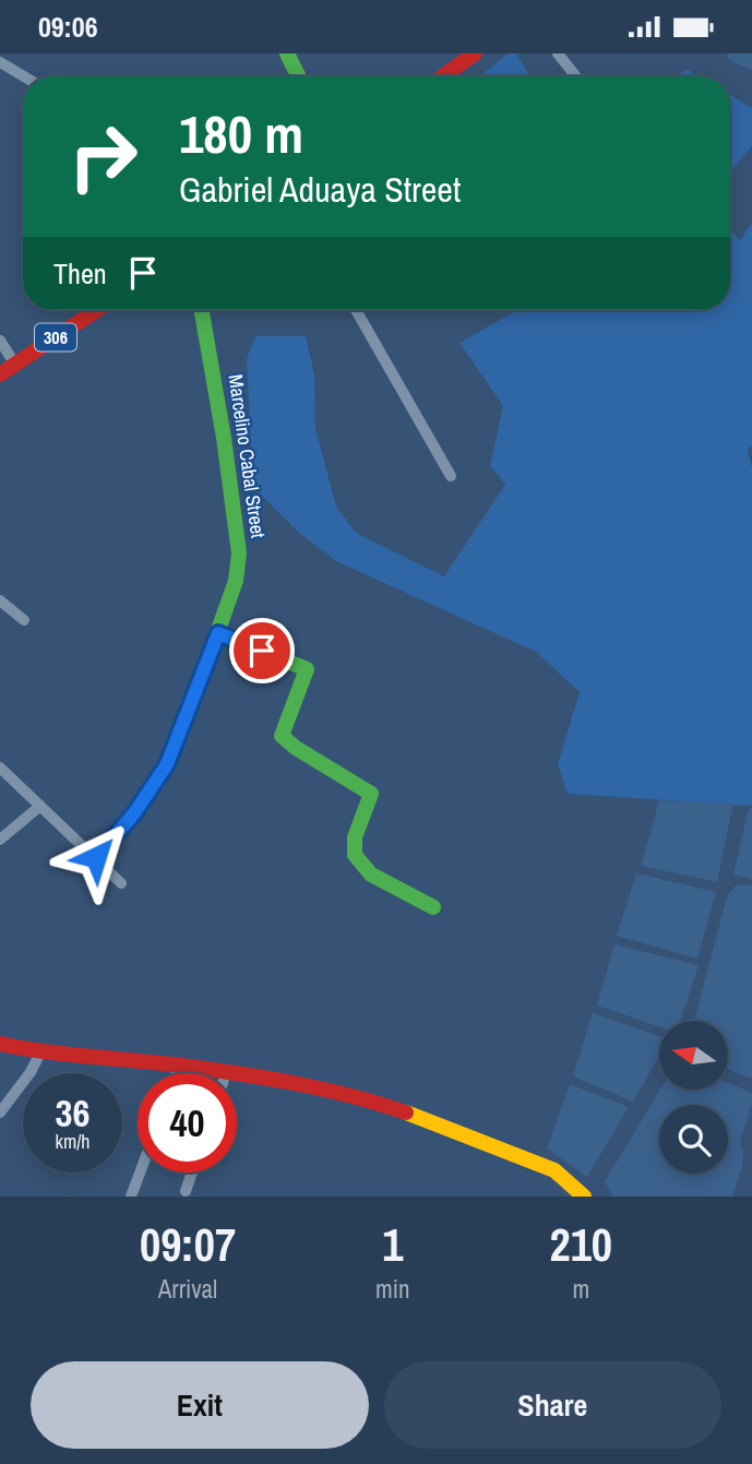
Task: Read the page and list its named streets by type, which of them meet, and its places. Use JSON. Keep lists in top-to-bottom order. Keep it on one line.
{"streets":{"street":["306","Marcelino Cabal Street"]},"north":"left","page":{"status":"09:06","turn":["180 m","Gabriel Aduaya Street"],"then":"Then","speed":"36 km/h","limit":"40","eta":["09:07","Arrival","1","min","210","m"],"buttons":["Exit","Share"]}}
